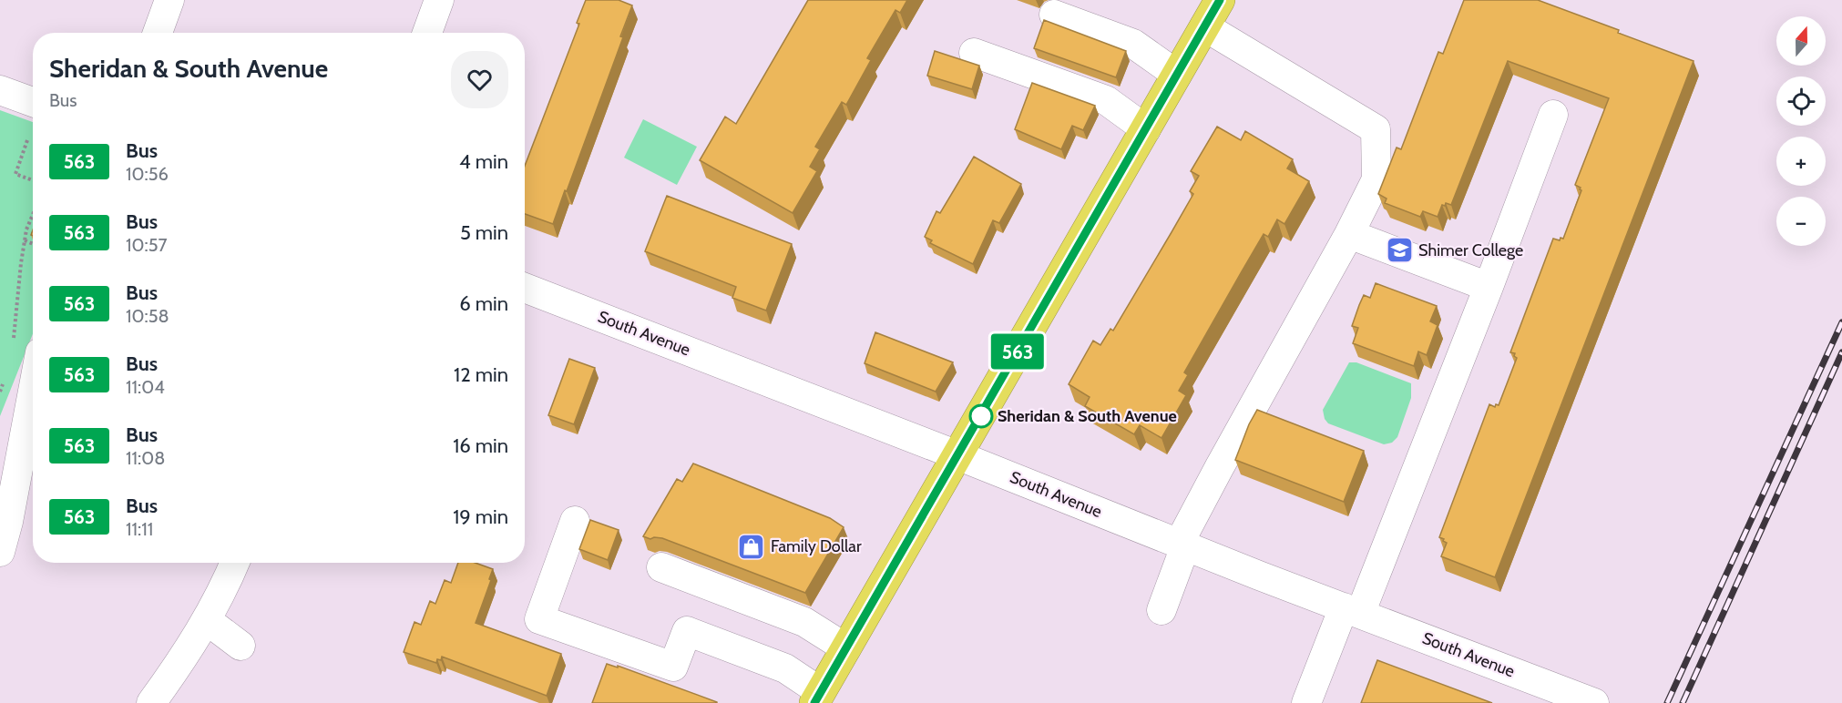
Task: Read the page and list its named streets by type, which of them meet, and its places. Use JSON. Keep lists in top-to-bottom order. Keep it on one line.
{"streets":{"street":["South Avenue"]},"places":{"school or university":["Shimer College"],"other":["Sheridan & South Avenue"],"shop":["Family Dollar"]},"lines":["bus line 563"],"north":"top","page":{"on_map":"563","map_buttons":["+","−"],"heading":["Sheridan & South Avenue","Bus"],"list":[{"mark":"563","name":"Bus","note":"10:56","value":"4 min"},{"mark":"563","name":"Bus","note":"10:57","value":"5 min"},{"mark":"563","name":"Bus","note":"10:58","value":"6 min"},{"mark":"563","name":"Bus","note":"11:04","value":"12 min"},{"mark":"563","name":"Bus","note":"11:08","value":"16 min"},{"mark":"563","name":"Bus","note":"11:11","value":"19 min"}]}}
